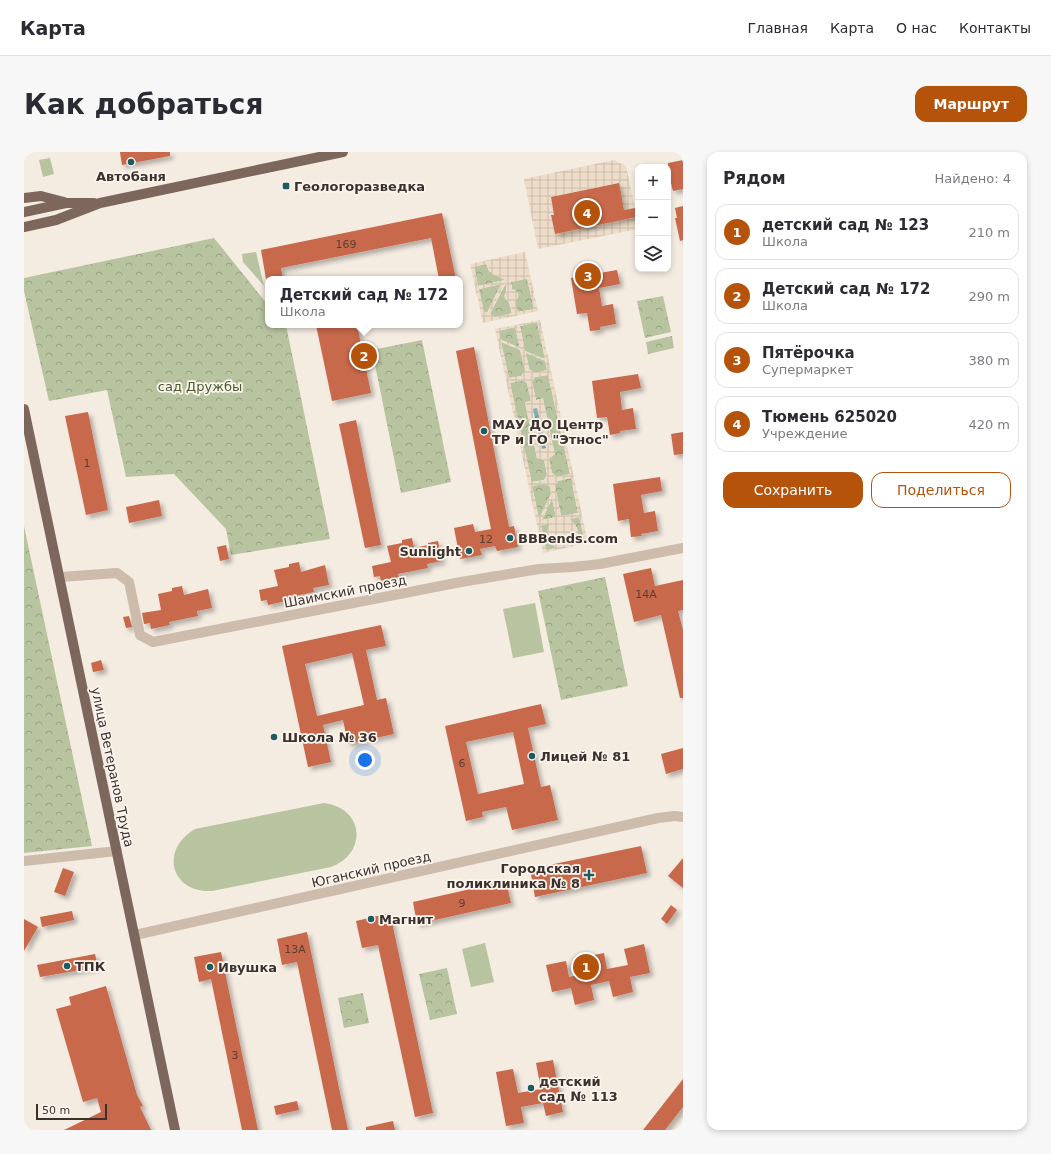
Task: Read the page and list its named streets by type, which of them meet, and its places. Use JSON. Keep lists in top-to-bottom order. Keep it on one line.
{"streets":{"main road":["улица Ветеранов Труда"],"street":["Шаимский проезд","Юганский проезд"]},"crossings":[["Шаимский проезд","улица Ветеранов Труда"],["улица Ветеранов Труда","Юганский проезд"]],"parks":["сад Дружбы"],"places":{"other":["Автобаня","МАУ ДО Центр ТР и ГО \"Этнос\"","BBBends.com","Sunlight","Школа № 36","Лицей № 81","Магнит","ТПК","Ивушка","детский сад № 113"],"transit":["Геологоразведка"],"health":["Городская поликлиника № 8"]},"house_numbers":["169","1","12","14А","6","9","13А","3"],"scale_bar":"50 m","page":{"header":"Карта","nav":["Главная","Карта","О нас","Контакты"],"buttons":["Маршрут",["Сохранить","Поделиться"]],"title":"Как добраться","heading":["Рядом","Найдено: 4"],"map_buttons":["+","−"],"pins":["4","3","2","1"],"list":[{"mark":"1","name":"детский сад № 123","note":"Школа","value":"210 m"},{"mark":"2","name":"Детский сад № 172","note":"Школа","value":"290 m"},{"mark":"3","name":"Пятёрочка","note":"Супермаркет","value":"380 m"},{"mark":"4","name":"Тюмень 625020","note":"Учреждение","value":"420 m"}],"popup":["Детский сад № 172","Школа"],"scale":"50 m"}}
